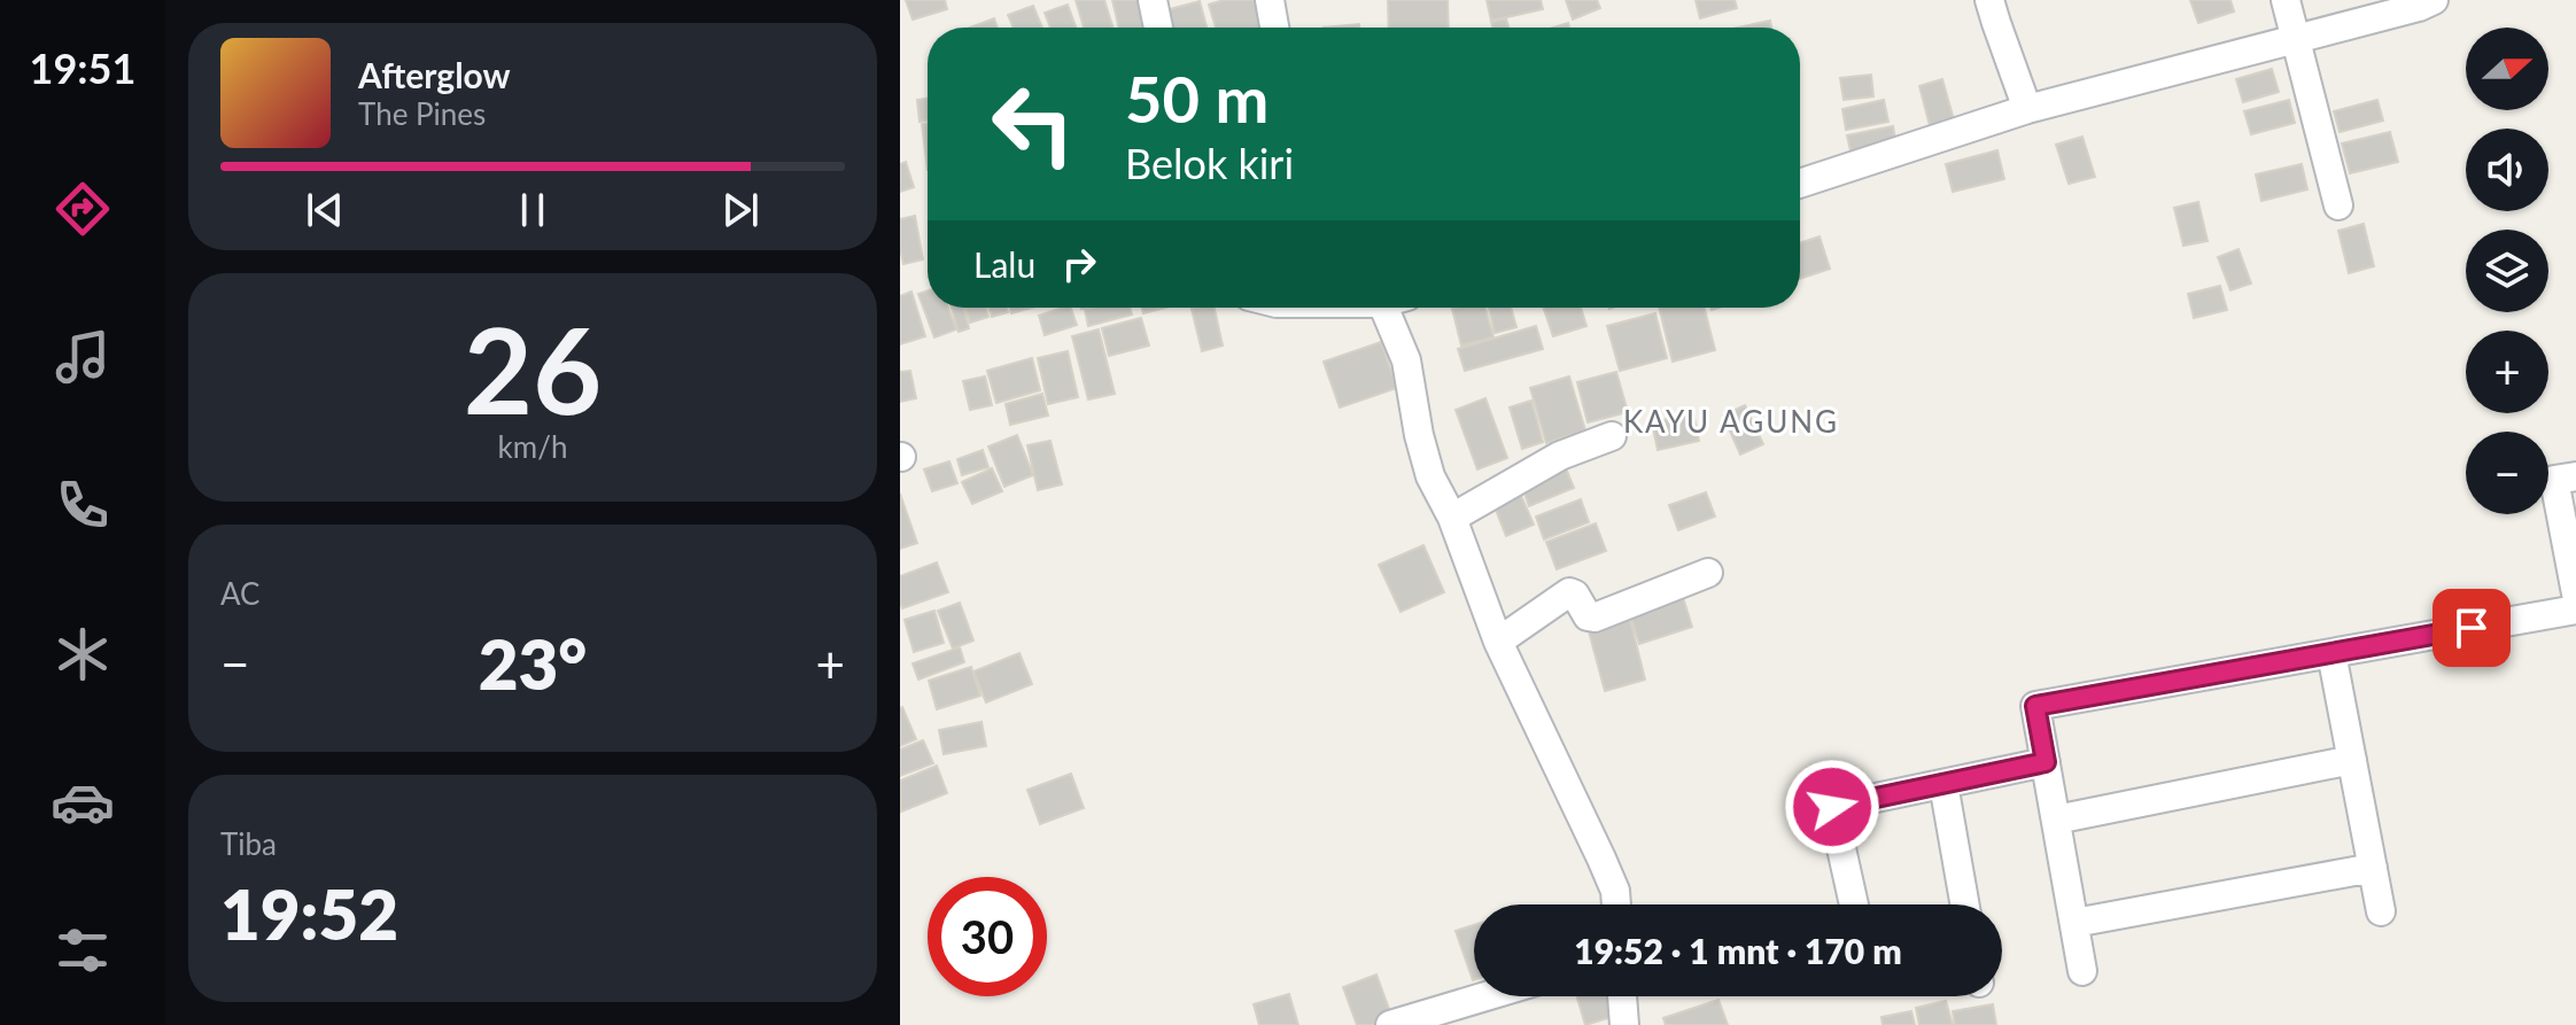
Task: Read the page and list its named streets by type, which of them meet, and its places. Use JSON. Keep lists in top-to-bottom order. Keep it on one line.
{"districts":["KAYU AGUNG"],"north":"right","page":{"tabs":"19:51","map_buttons":["+","−"],"turn":["50 m","Belok kiri"],"song":["Afterglow","The Pines"],"then":"Lalu","tile":[["26","km/h"],"AC",["Tiba","19:52"]],"heat":["−","23°","+"],"limit":"30","trip":"19:52 · 1 mnt · 170 m"}}
